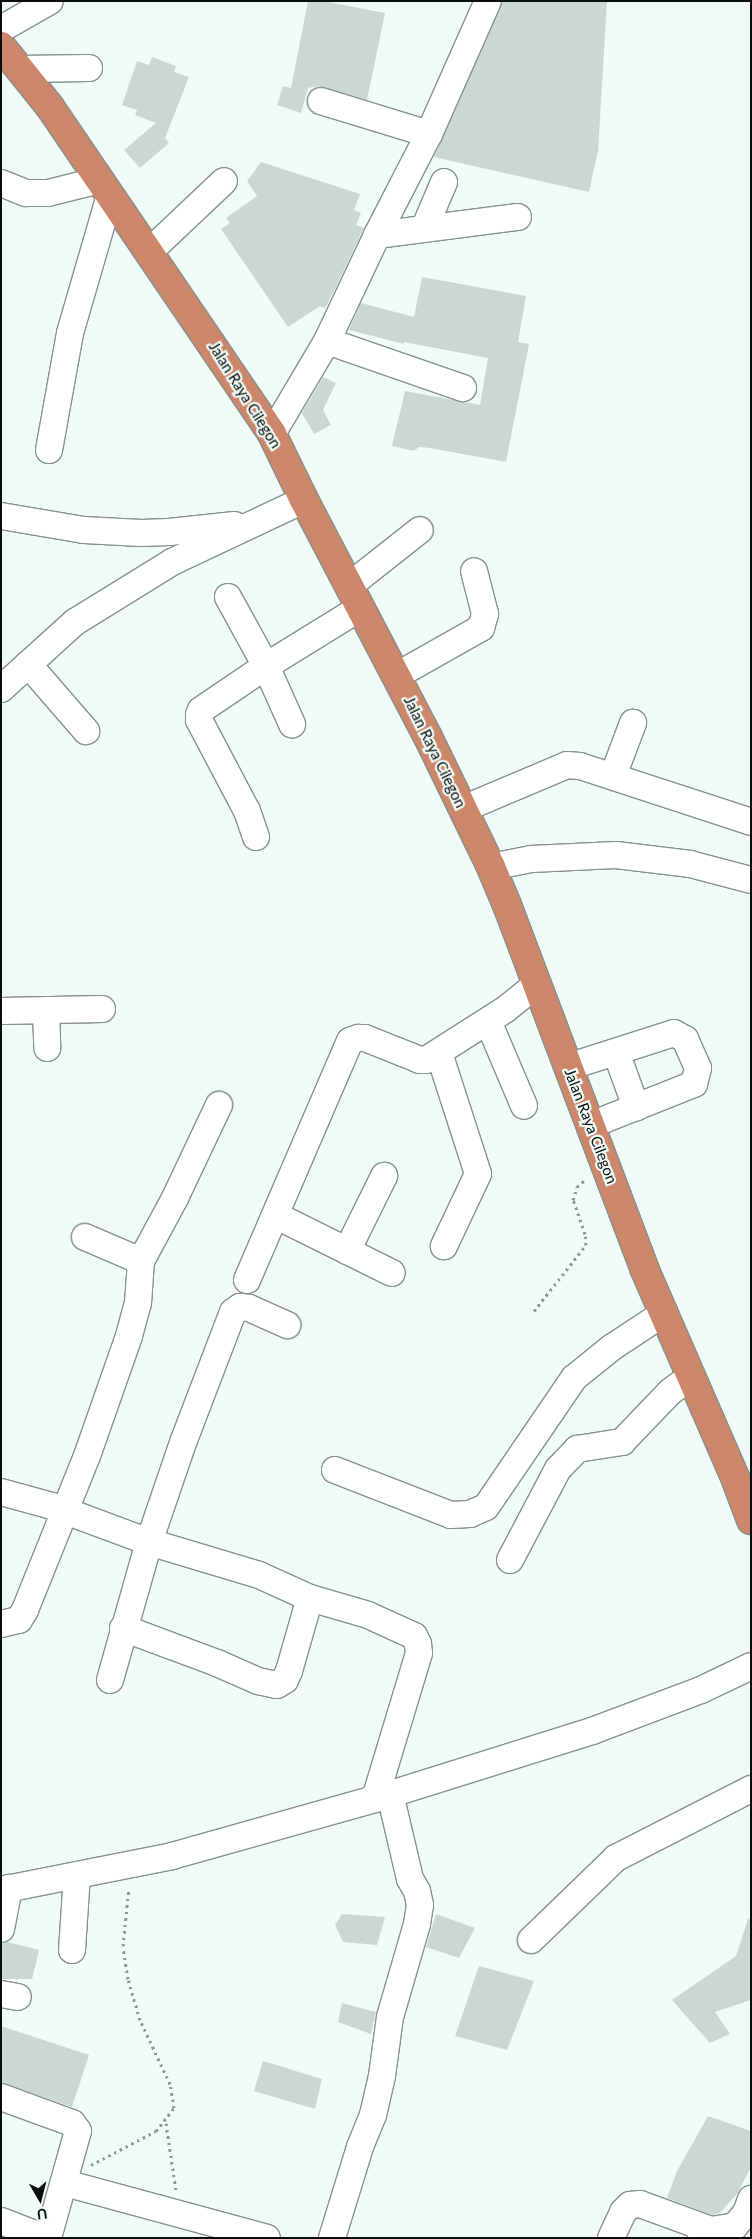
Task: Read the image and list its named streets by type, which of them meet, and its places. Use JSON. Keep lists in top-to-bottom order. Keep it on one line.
{"streets":{"highway":["Jalan Raya Cilegon"]},"north":"bottom"}
